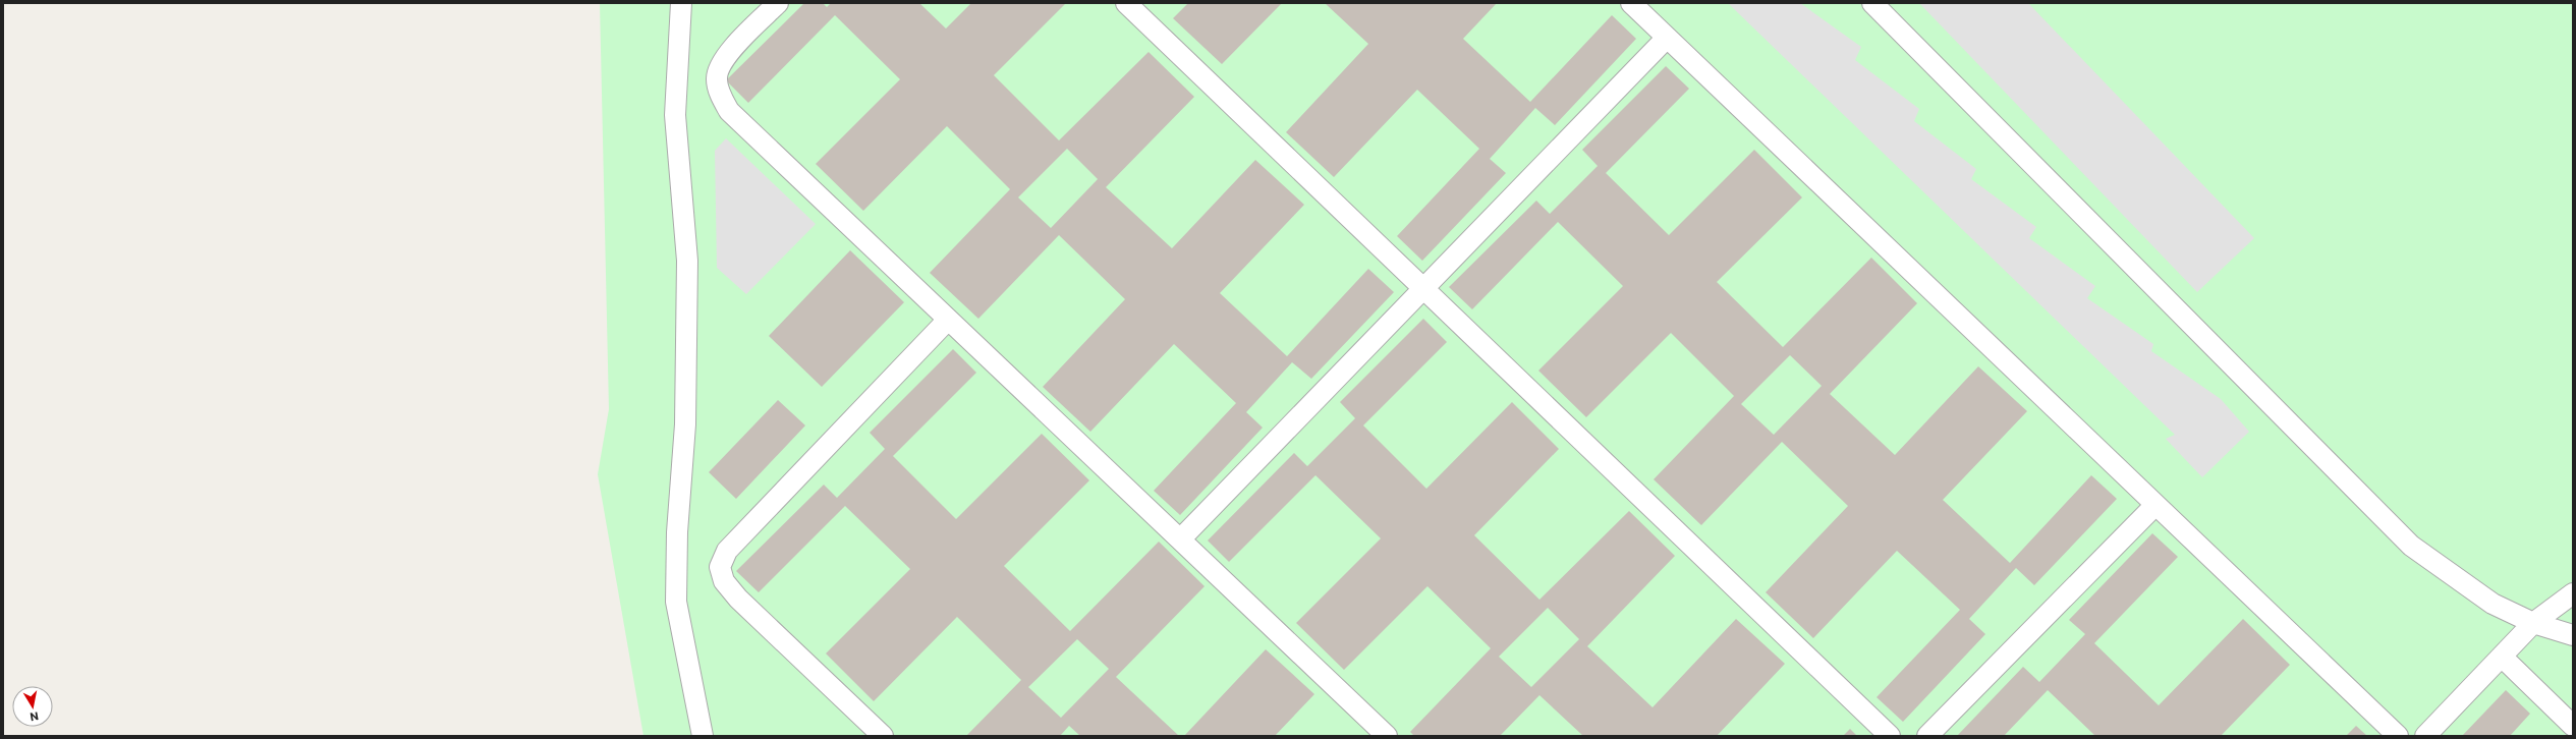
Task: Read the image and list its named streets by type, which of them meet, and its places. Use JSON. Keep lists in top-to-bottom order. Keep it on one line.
{"north":"bottom"}
